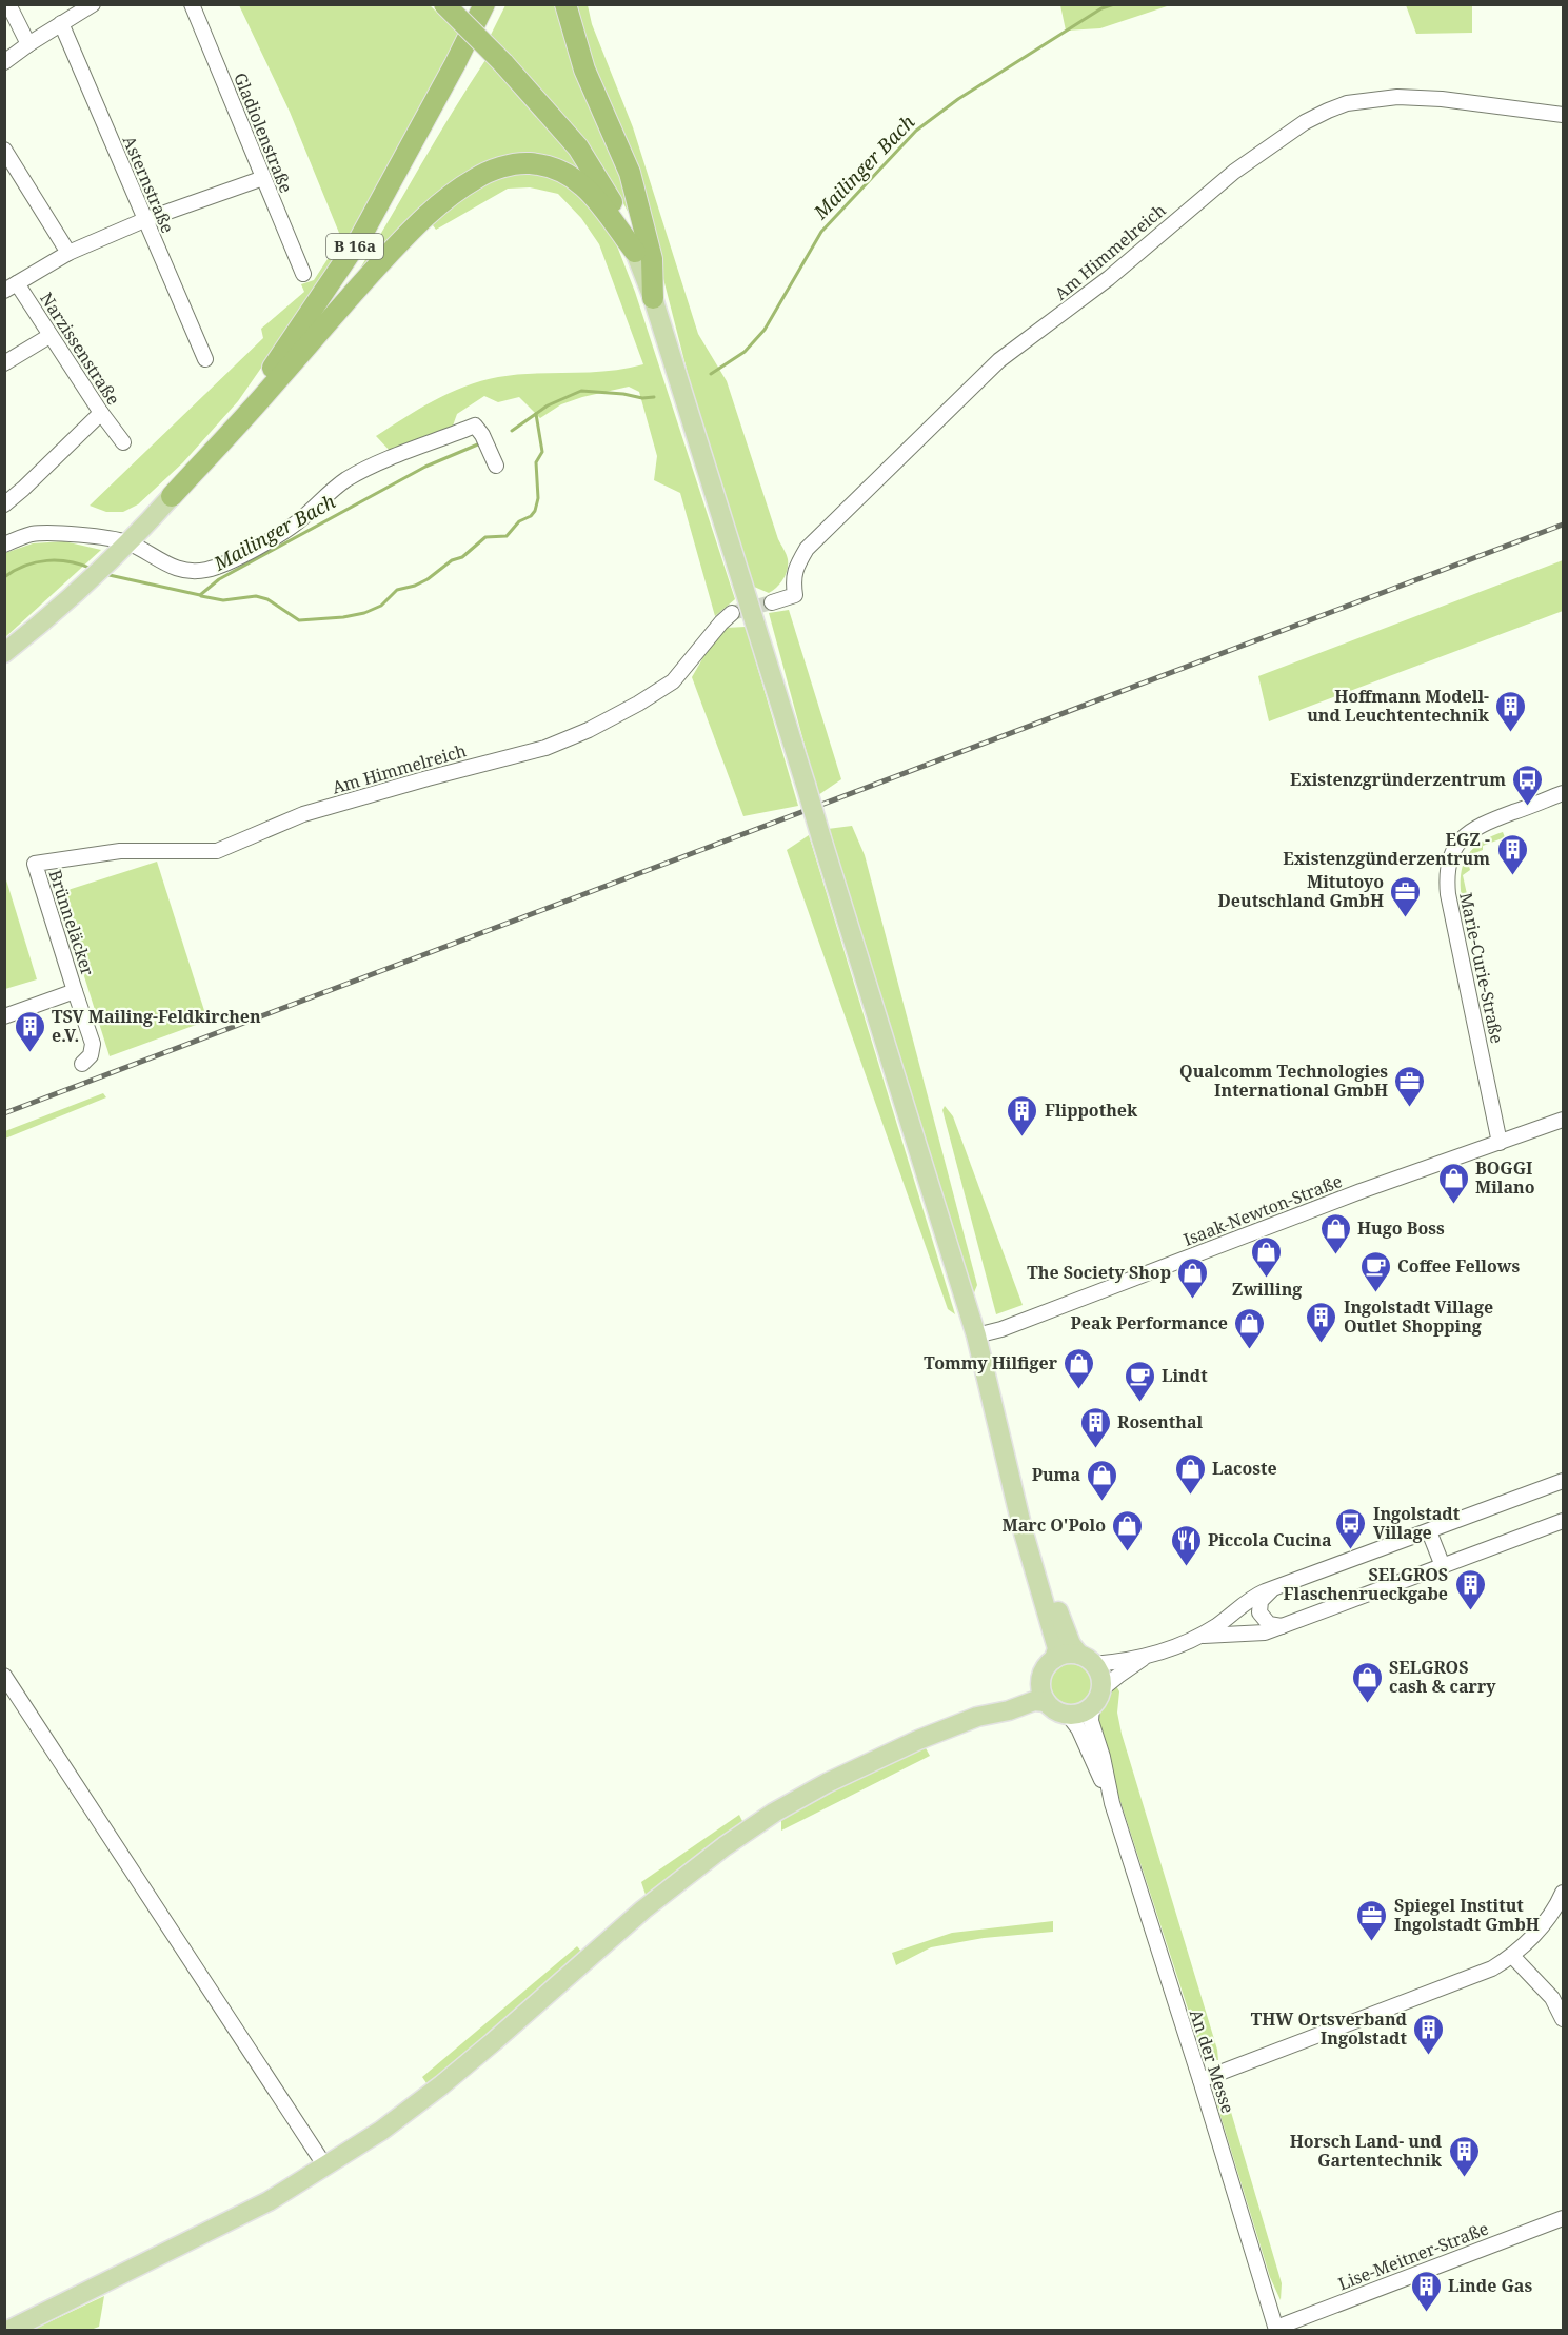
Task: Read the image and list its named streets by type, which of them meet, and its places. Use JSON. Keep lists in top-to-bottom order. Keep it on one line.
{"streets":{"highway":["B 16a"],"street":["Gladiolenstraße","Asternstraße","Am Himmelreich","Narzissenstraße","Brünneläcker","Marie-Curie-Straße","Isaak-Newton-Straße","An der Messe","Lise-Meitner-Straße"]},"crossings":[["Am Himmelreich","Brünneläcker"],["Marie-Curie-Straße","Isaak-Newton-Straße"],["An der Messe","Lise-Meitner-Straße"]],"water":["Mailinger Bach"],"places":{"building":["Hoffmann Modell- und Leuchtentechnik","EGZ - Existenzgünderzentrum","TSV Mailing-Feldkirchen e.V.","Flippothek","Ingolstadt Village Outlet Shopping","Rosenthal","SELGROS Flaschenrueckgabe","THW Ortsverband Ingolstadt","Horsch Land- und Gartentechnik","Linde Gas"],"bus stop":["Existenzgründerzentrum","Ingolstadt Village"],"office":["Mitutoyo Deutschland GmbH","Qualcomm Technologies International GmbH","Spiegel Institut Ingolstadt GmbH"],"shop":["BOGGI Milano","Hugo Boss","Zwilling","The Society Shop","Peak Performance","Tommy Hilfiger","Lacoste","Puma","Marc O'Polo","SELGROS cash & carry"],"cafe":["Coffee Fellows","Lindt"],"restaurant":["Piccola Cucina"]}}
